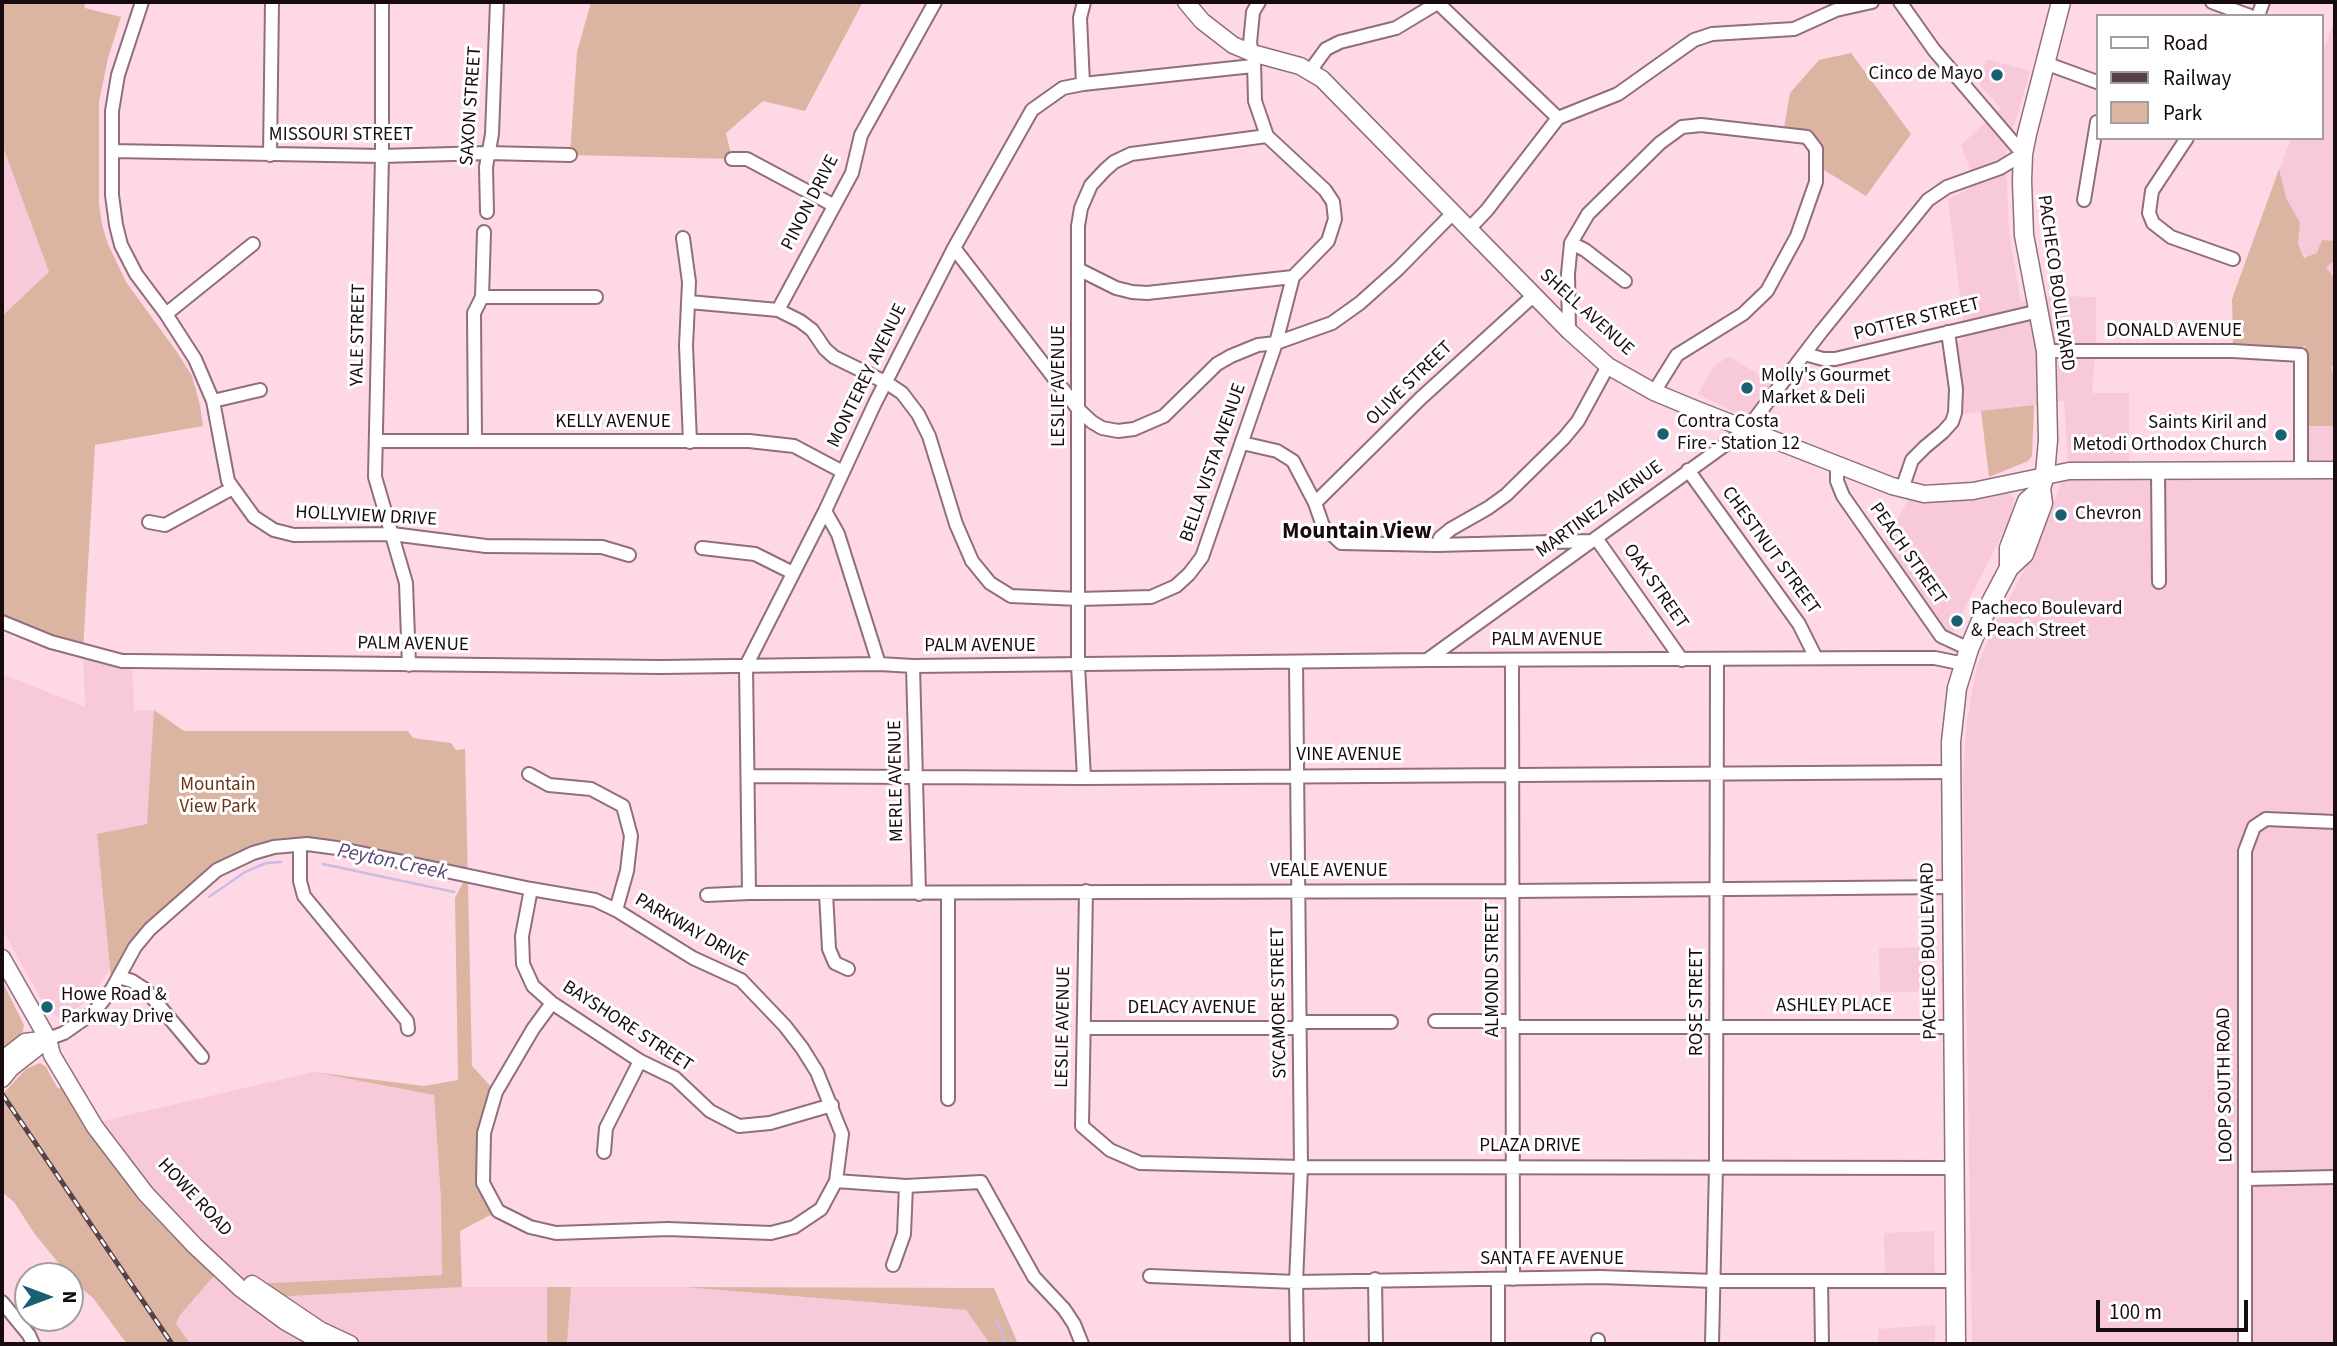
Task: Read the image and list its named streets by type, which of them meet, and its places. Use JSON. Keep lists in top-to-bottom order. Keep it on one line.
{"streets":{"main road":["PACHECO BOULEVARD"],"street":["SAXON STREET","MISSOURI STREET","PINON DRIVE","SHELL AVENUE","POTTER STREET","DONALD AVENUE","YALE STREET","MONTEREY AVENUE","OLIVE STREET","LESLIE AVENUE","KELLY AVENUE","BELLA VISTA AVENUE","MARTINEZ AVENUE","HOLLYVIEW DRIVE","CHESTNUT STREET","PEACH STREET","OAK STREET","PALM AVENUE","VINE AVENUE","MERLE AVENUE","VEALE AVENUE","PARKWAY DRIVE","ALMOND STREET","ROSE STREET","SYCAMORE STREET","ASHLEY PLACE","DELACY AVENUE","BAYSHORE STREET","LOOP SOUTH ROAD","PLAZA DRIVE","HOWE ROAD","SANTA FE AVENUE"]},"crossings":[["SAXON STREET","MISSOURI STREET"],["MISSOURI STREET","YALE STREET"],["MISSOURI STREET","HOLLYVIEW DRIVE"],["PINON DRIVE","BELLA VISTA AVENUE"],["PACHECO BOULEVARD","SHELL AVENUE"],["PACHECO BOULEVARD","POTTER STREET"],["PACHECO BOULEVARD","DONALD AVENUE"],["PACHECO BOULEVARD","MARTINEZ AVENUE"],["PACHECO BOULEVARD","PEACH STREET"],["PACHECO BOULEVARD","PALM AVENUE"],["PACHECO BOULEVARD","VINE AVENUE"],["PACHECO BOULEVARD","VEALE AVENUE"],["PACHECO BOULEVARD","ASHLEY PLACE"],["PACHECO BOULEVARD","PLAZA DRIVE"],["PACHECO BOULEVARD","SANTA FE AVENUE"],["SHELL AVENUE","DONALD AVENUE"],["SHELL AVENUE","MONTEREY AVENUE"],["SHELL AVENUE","OLIVE STREET"],["SHELL AVENUE","BELLA VISTA AVENUE"],["SHELL AVENUE","MARTINEZ AVENUE"],["SHELL AVENUE","PEACH STREET"],["POTTER STREET","MARTINEZ AVENUE"],["YALE STREET","KELLY AVENUE"],["YALE STREET","HOLLYVIEW DRIVE"],["YALE STREET","PALM AVENUE"],["MONTEREY AVENUE","KELLY AVENUE"],["MONTEREY AVENUE","BELLA VISTA AVENUE"],["MONTEREY AVENUE","PALM AVENUE"],["MONTEREY AVENUE","VINE AVENUE"],["MONTEREY AVENUE","VEALE AVENUE"],["OLIVE STREET","OAK STREET"],["LESLIE AVENUE","BELLA VISTA AVENUE"],["LESLIE AVENUE","PALM AVENUE"],["LESLIE AVENUE","VINE AVENUE"],["LESLIE AVENUE","VEALE AVENUE"],["LESLIE AVENUE","DELACY AVENUE"],["LESLIE AVENUE","PLAZA DRIVE"],["BELLA VISTA AVENUE","OAK STREET"],["MARTINEZ AVENUE","CHESTNUT STREET"],["MARTINEZ AVENUE","OAK STREET"],["MARTINEZ AVENUE","PALM AVENUE"],["CHESTNUT STREET","PALM AVENUE"],["PEACH STREET","PALM AVENUE"],["OAK STREET","PALM AVENUE"],["PALM AVENUE","MERLE AVENUE"],["PALM AVENUE","ALMOND STREET"],["PALM AVENUE","ROSE STREET"],["PALM AVENUE","SYCAMORE STREET"],["VINE AVENUE","MERLE AVENUE"],["VINE AVENUE","ALMOND STREET"],["VINE AVENUE","ROSE STREET"],["VINE AVENUE","SYCAMORE STREET"],["MERLE AVENUE","VEALE AVENUE"],["VEALE AVENUE","ALMOND STREET"],["VEALE AVENUE","ROSE STREET"],["VEALE AVENUE","SYCAMORE STREET"],["PARKWAY DRIVE","BAYSHORE STREET"],["PARKWAY DRIVE","HOWE ROAD"],["ALMOND STREET","PLAZA DRIVE"],["ALMOND STREET","SANTA FE AVENUE"],["ROSE STREET","ASHLEY PLACE"],["ROSE STREET","PLAZA DRIVE"],["ROSE STREET","SANTA FE AVENUE"],["SYCAMORE STREET","DELACY AVENUE"],["SYCAMORE STREET","PLAZA DRIVE"],["SYCAMORE STREET","SANTA FE AVENUE"]],"districts":["Mountain View"],"water":["Peyton Creek"],"parks":["Mountain View Park"],"places":["Cinco de Mayo","Molly's Gourmet Market & Deli","Contra Costa Fire - Station 12","Saints Kiril and Metodi Orthodox Church","Chevron","Pacheco Boulevard & Peach Street","Howe Road & Parkway Drive"],"legend":["Road","Railway","Park"],"scale_bar":"100 m","north":"right"}
